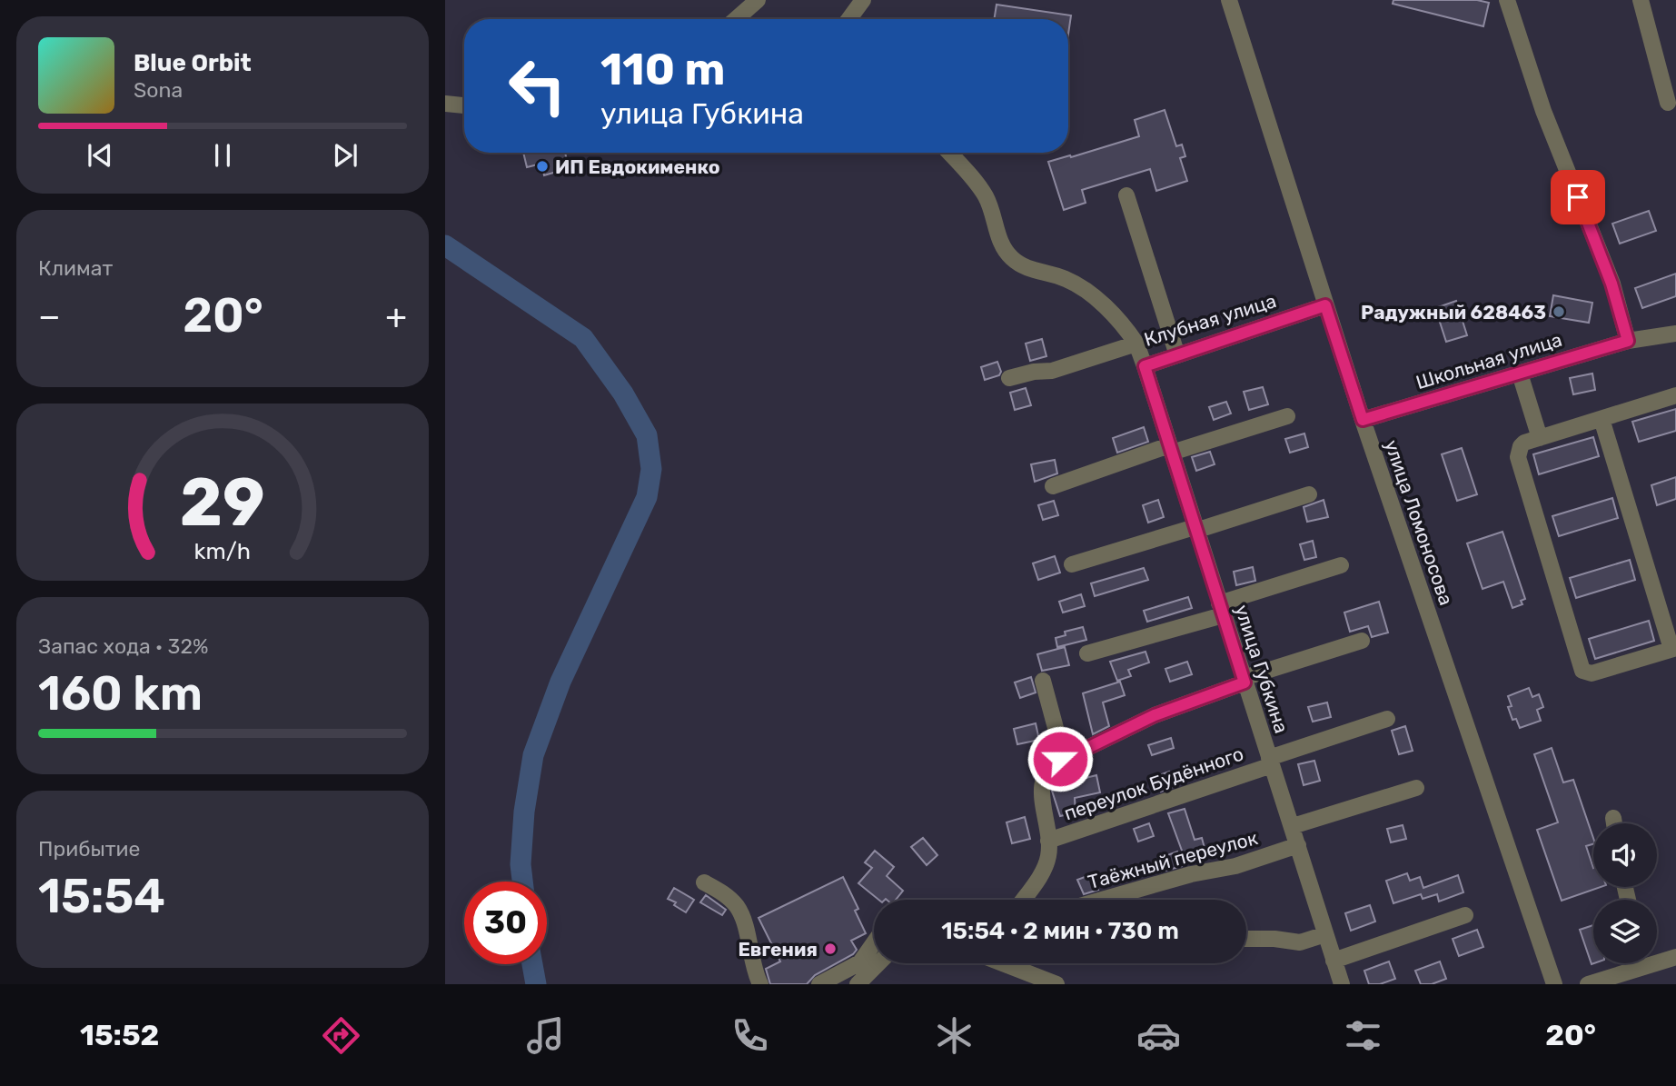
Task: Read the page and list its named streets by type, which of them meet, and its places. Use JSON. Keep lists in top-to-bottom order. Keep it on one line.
{"streets":{"street":["Клубная улица","Школьная улица","улица Ломоносова","улица Губкина","переулок Будённого","Таёжный переулок"]},"crossings":[["Клубная улица","улица Ломоносова"],["Клубная улица","улица Губкина"],["Школьная улица","улица Ломоносова"],["улица Губкина","переулок Будённого"],["улица Губкина","Таёжный переулок"]],"places":["ИП Евдокименко","Радужный 628463","Евгения"],"page":{"turn":["110 m","улица Губкина"],"song":["Blue Orbit","Sona"],"tile":["Климат",["Запас хода · 32%","160 km"],["Прибытие","15:54"]],"heat":["−","20°","+"],"limit":"30","trip":"15:54 · 2 мин · 730 m","tabs":["15:52","20°"],"gauge":["29","km/h"]}}
